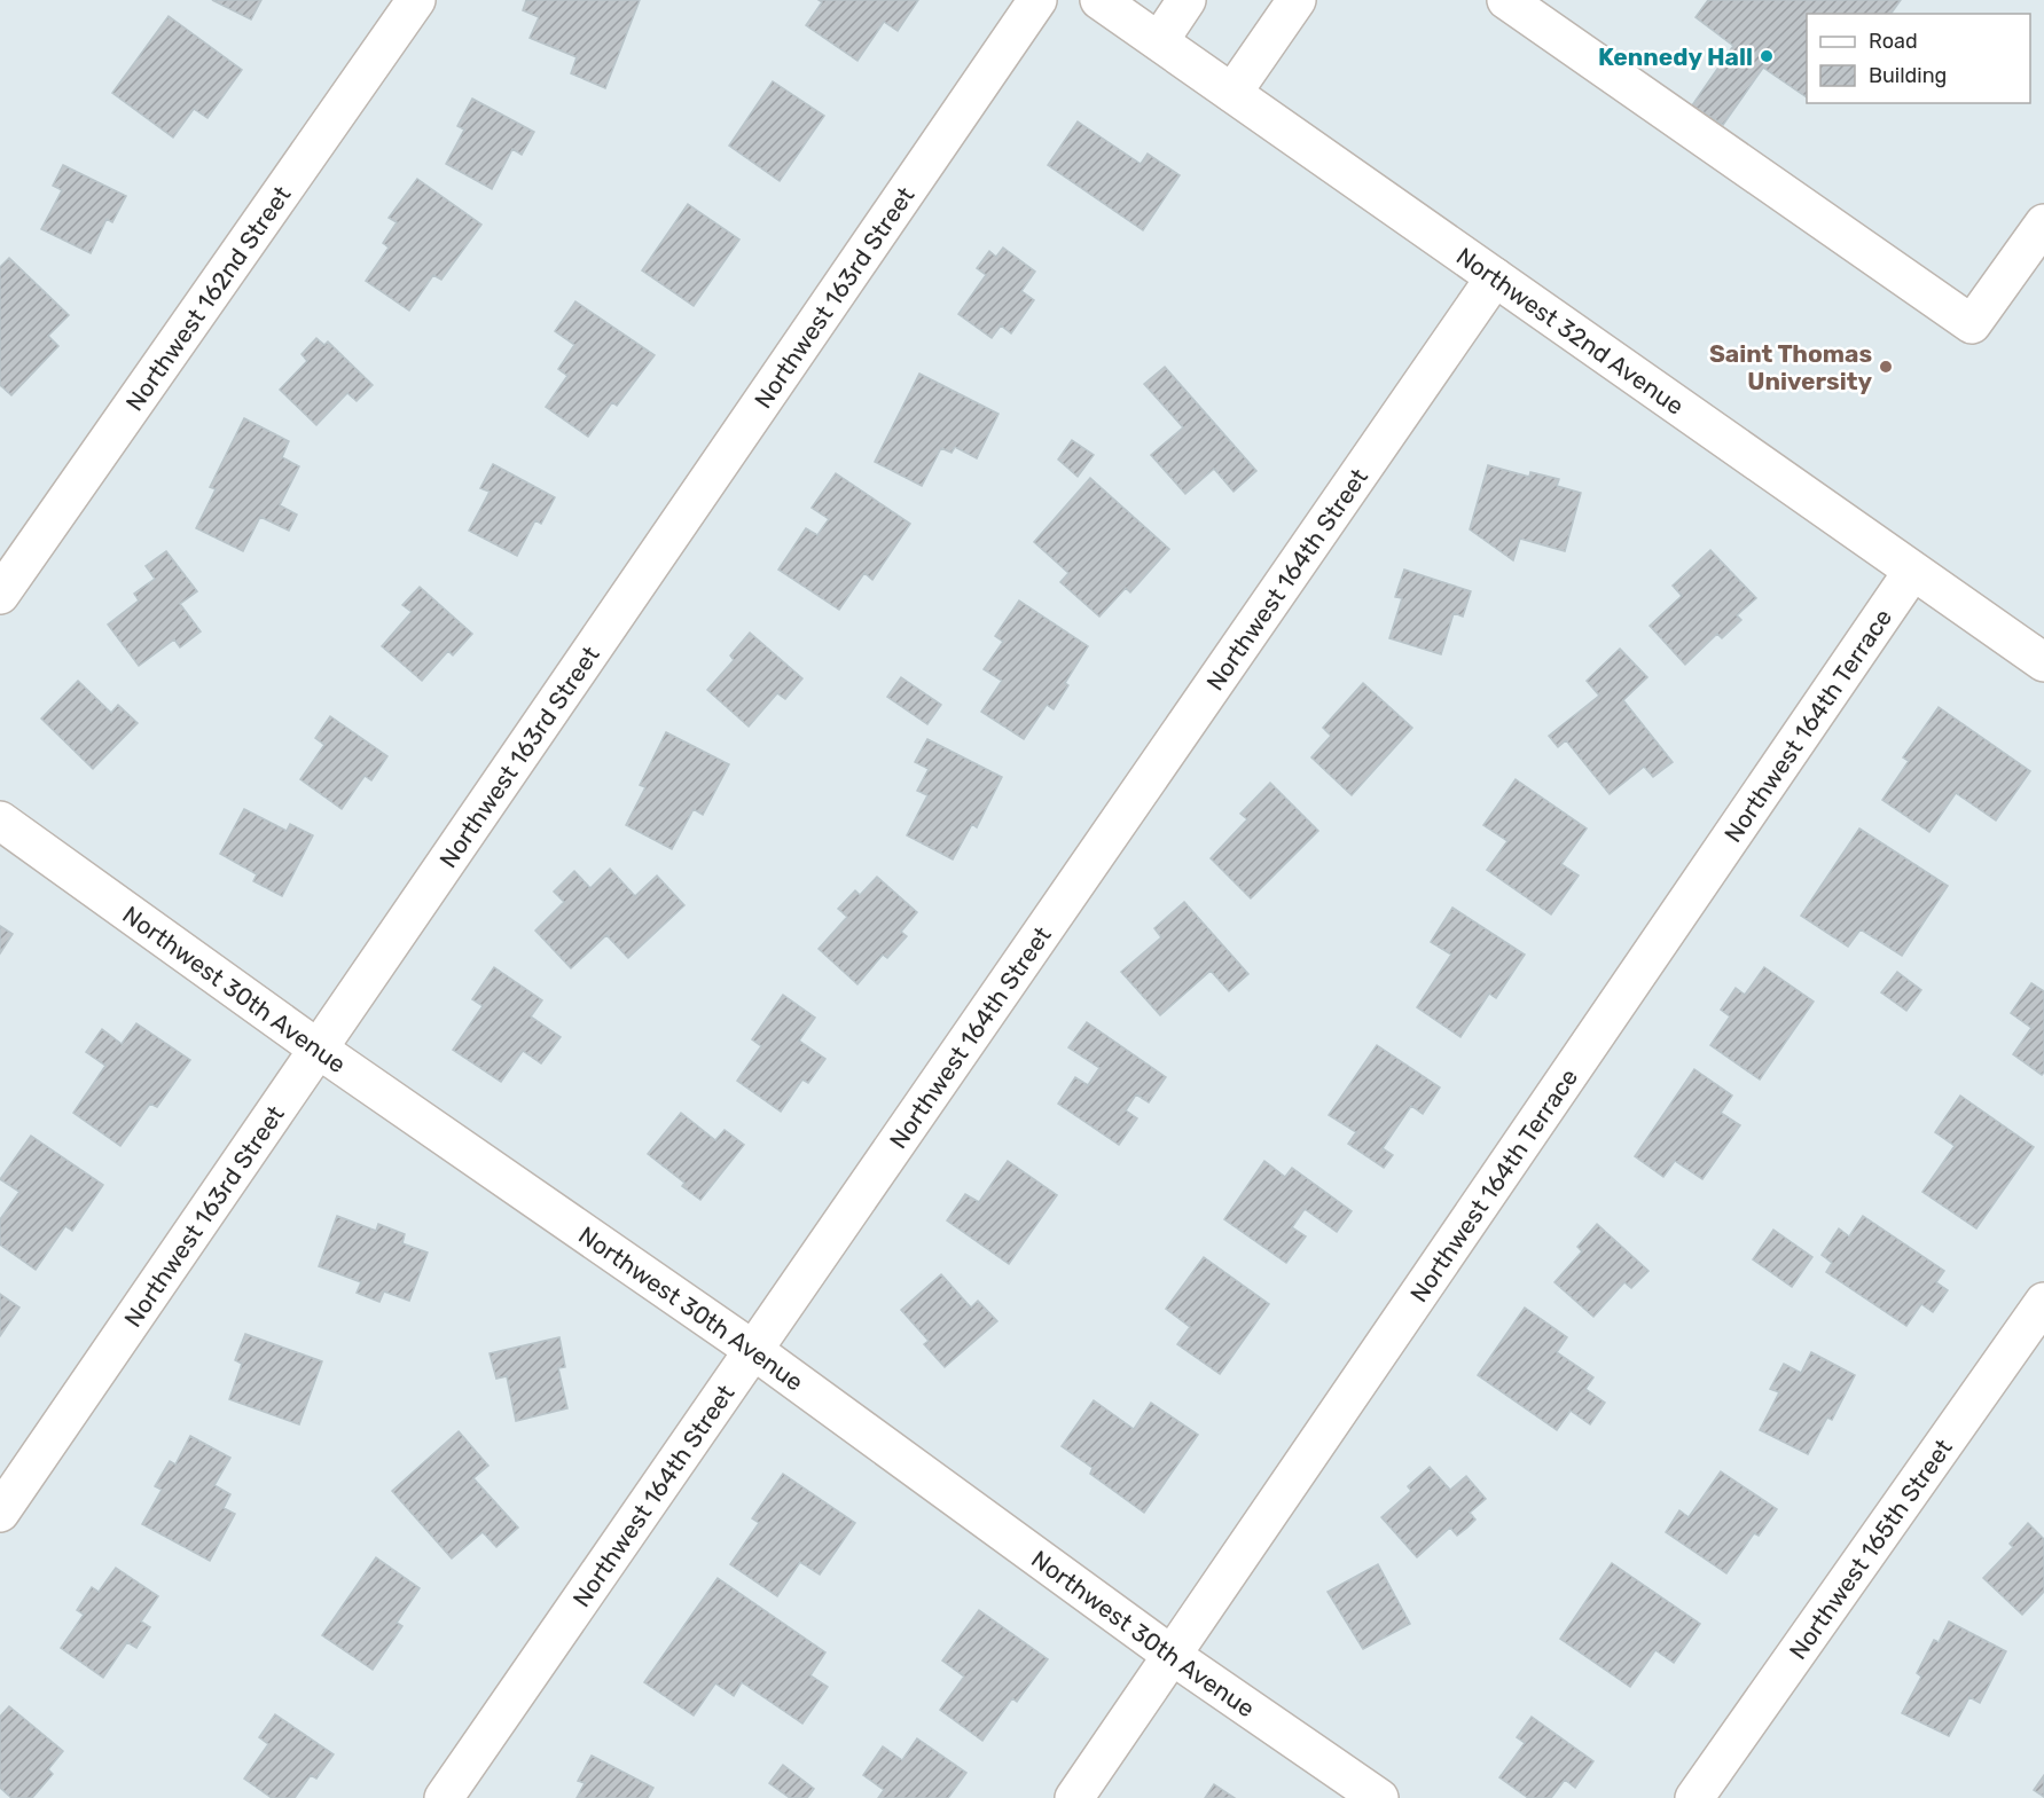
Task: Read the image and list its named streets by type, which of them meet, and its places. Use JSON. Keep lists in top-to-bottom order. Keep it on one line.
{"streets":{"street":["Northwest 162nd Street","Northwest 163rd Street","Northwest 32nd Avenue","Northwest 164th Street","Northwest 164th Terrace","Northwest 30th Avenue","Northwest 165th Street"]},"crossings":[["Northwest 163rd Street","Northwest 30th Avenue"],["Northwest 32nd Avenue","Northwest 164th Street"],["Northwest 32nd Avenue","Northwest 164th Terrace"],["Northwest 164th Street","Northwest 30th Avenue"],["Northwest 164th Terrace","Northwest 30th Avenue"]],"places":["Kennedy Hall","Saint Thomas University"],"legend":["Road","Building"]}
